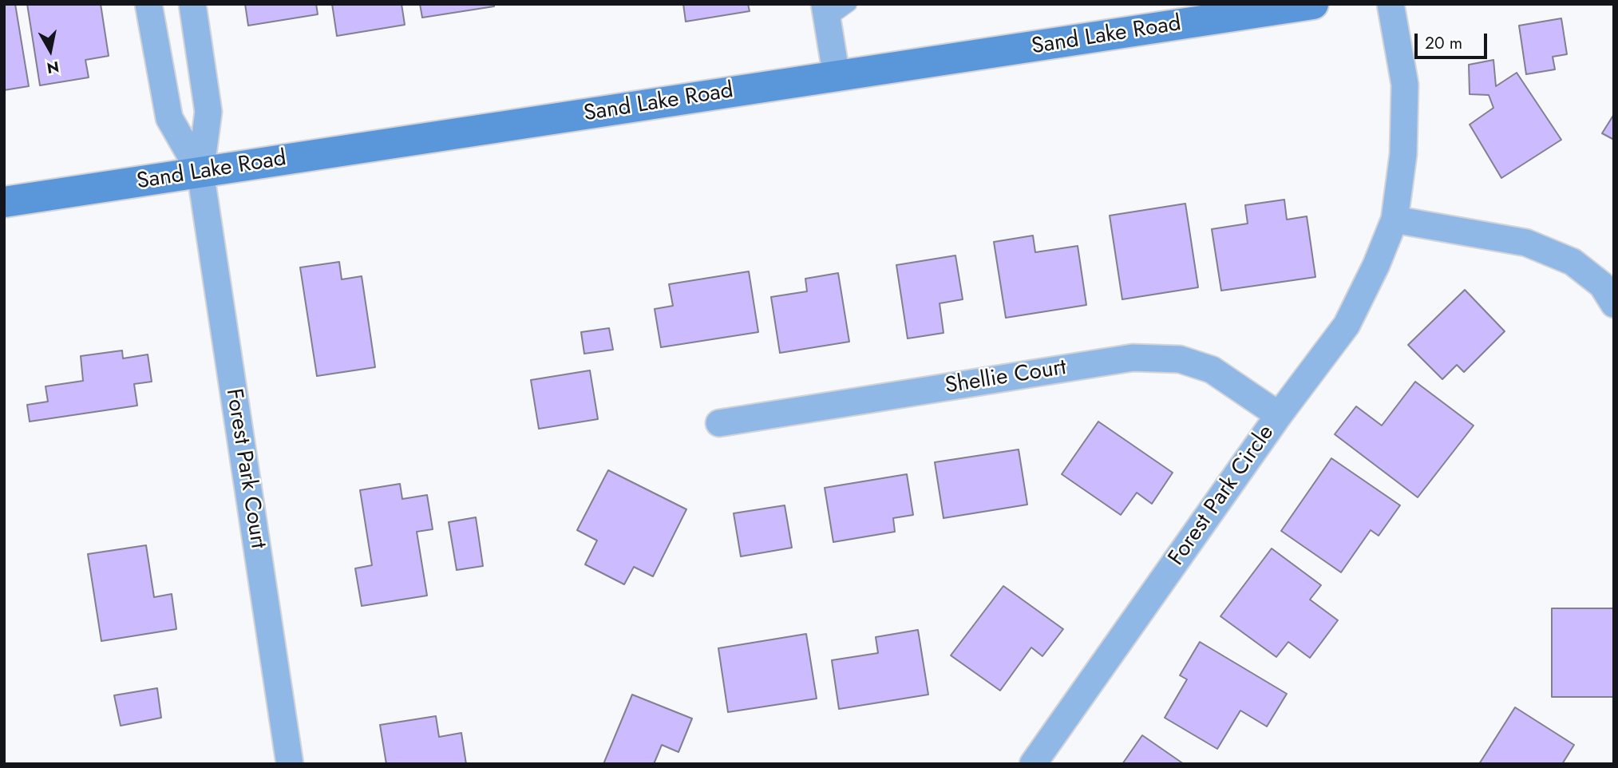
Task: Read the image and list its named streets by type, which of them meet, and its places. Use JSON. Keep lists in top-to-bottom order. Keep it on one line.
{"streets":{"street":["Sand Lake Road","Shellie Court","Forest Park Court","Forest Park Circle"]},"crossings":[["Sand Lake Road","Forest Park Court"],["Shellie Court","Forest Park Circle"]],"scale_bar":"20 m","north":"bottom"}
